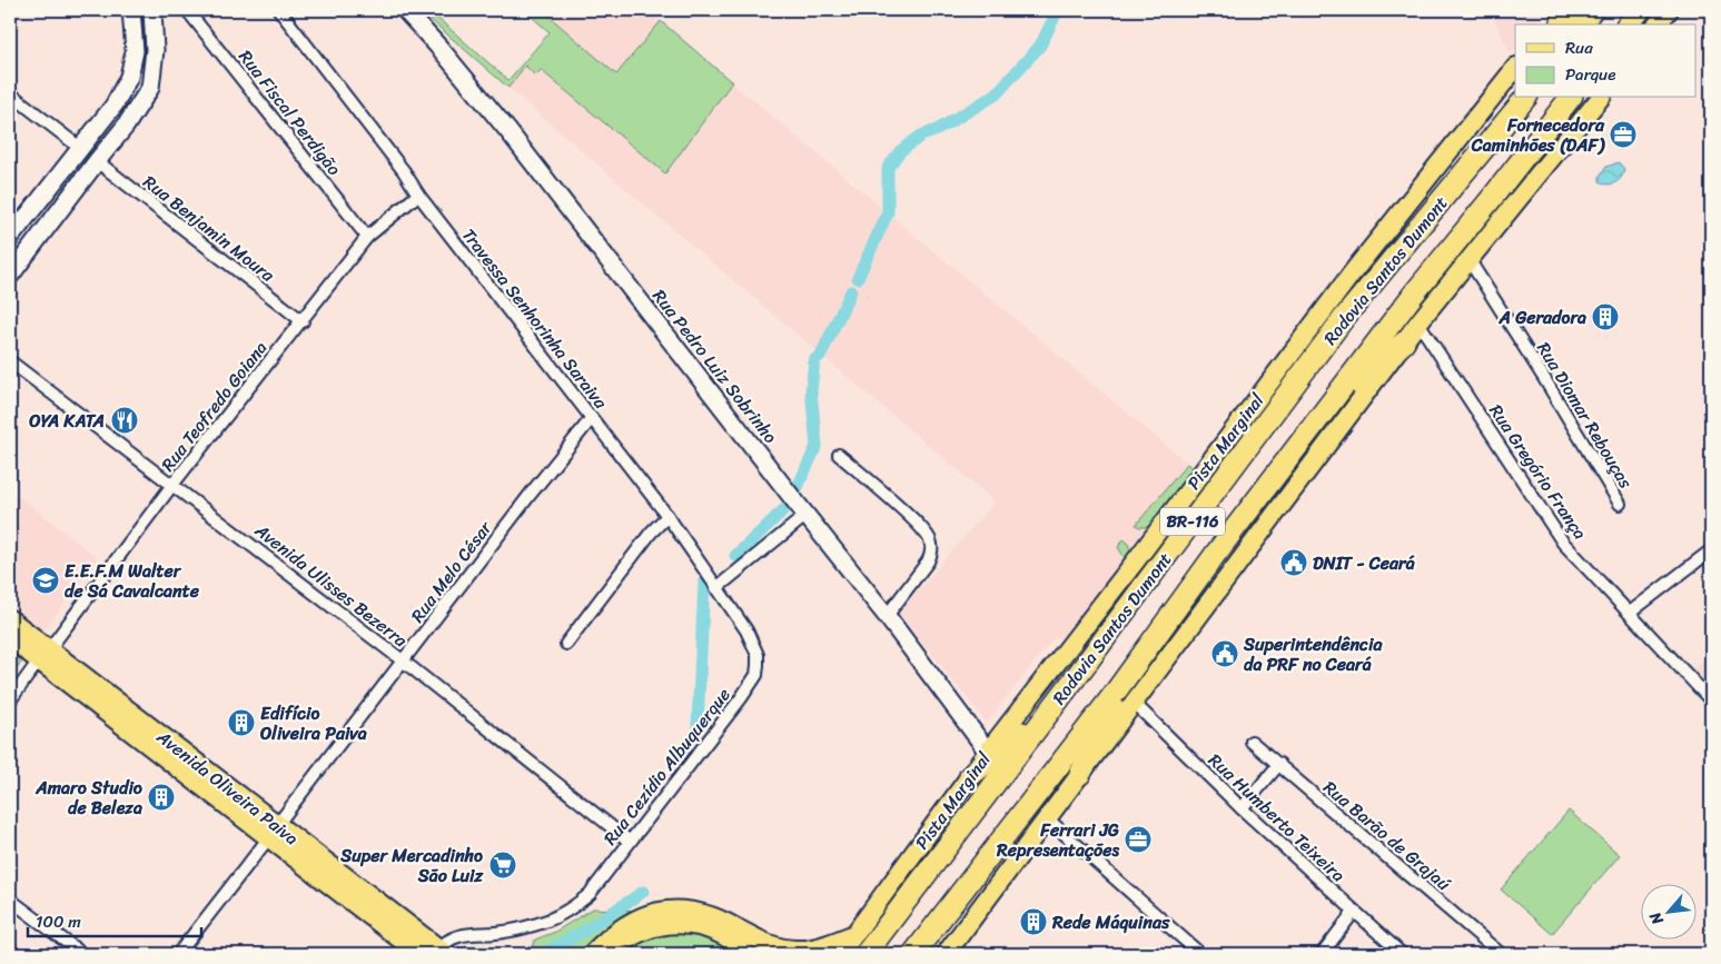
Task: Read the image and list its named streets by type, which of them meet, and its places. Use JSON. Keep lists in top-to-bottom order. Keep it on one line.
{"streets":{"highway":["Rodovia Santos Dumont","BR-116"],"main road":["Pista Marginal","Avenida Oliveira Paiva"],"street":["Rua Fiscal Perdigão","Rua Benjamin Moura","Travessa Senhorinha Saraiva","Rua Pedro Luiz Sobrinho","Rua Teofredo Goiana","Rua Diomar Rebouças","Rua Gregório França","Rua Melo César","Avenida Ulisses Bezerra","Rua Cezídio Albuquerque","Rua Humberto Teixeira","Rua Barão de Grajaú"]},"crossings":[["Rua Fiscal Perdigão","Rua Teofredo Goiana"],["Rua Benjamin Moura","Rua Teofredo Goiana"],["Travessa Senhorinha Saraiva","Rua Teofredo Goiana"],["Travessa Senhorinha Saraiva","Rua Melo César"],["Travessa Senhorinha Saraiva","Rua Cezídio Albuquerque"],["Rua Pedro Luiz Sobrinho","Pista Marginal"],["Rua Teofredo Goiana","Avenida Ulisses Bezerra"],["Rua Teofredo Goiana","Avenida Oliveira Paiva"],["Rua Melo César","Avenida Ulisses Bezerra"],["Rua Melo César","Avenida Oliveira Paiva"],["Avenida Ulisses Bezerra","Rua Cezídio Albuquerque"],["Rua Cezídio Albuquerque","Avenida Oliveira Paiva"]],"places":{"office":["Fornecedora Caminhões (DAF)","Ferrari JG Representações"],"building":["A Geradora","Edifício Oliveira Paiva","Amaro Studio de Beleza","Rede Máquinas"],"restaurant":["OYA KATA"],"public building":["DNIT - Ceará","Superintendência da PRF no Ceará"],"school or university":["E.E.F.M Walter de Sá Cavalcante"],"supermarket":["Super Mercadinho São Luiz"]},"legend":["Rua","Parque"],"scale_bar":"100 m","north":"bottom left"}
